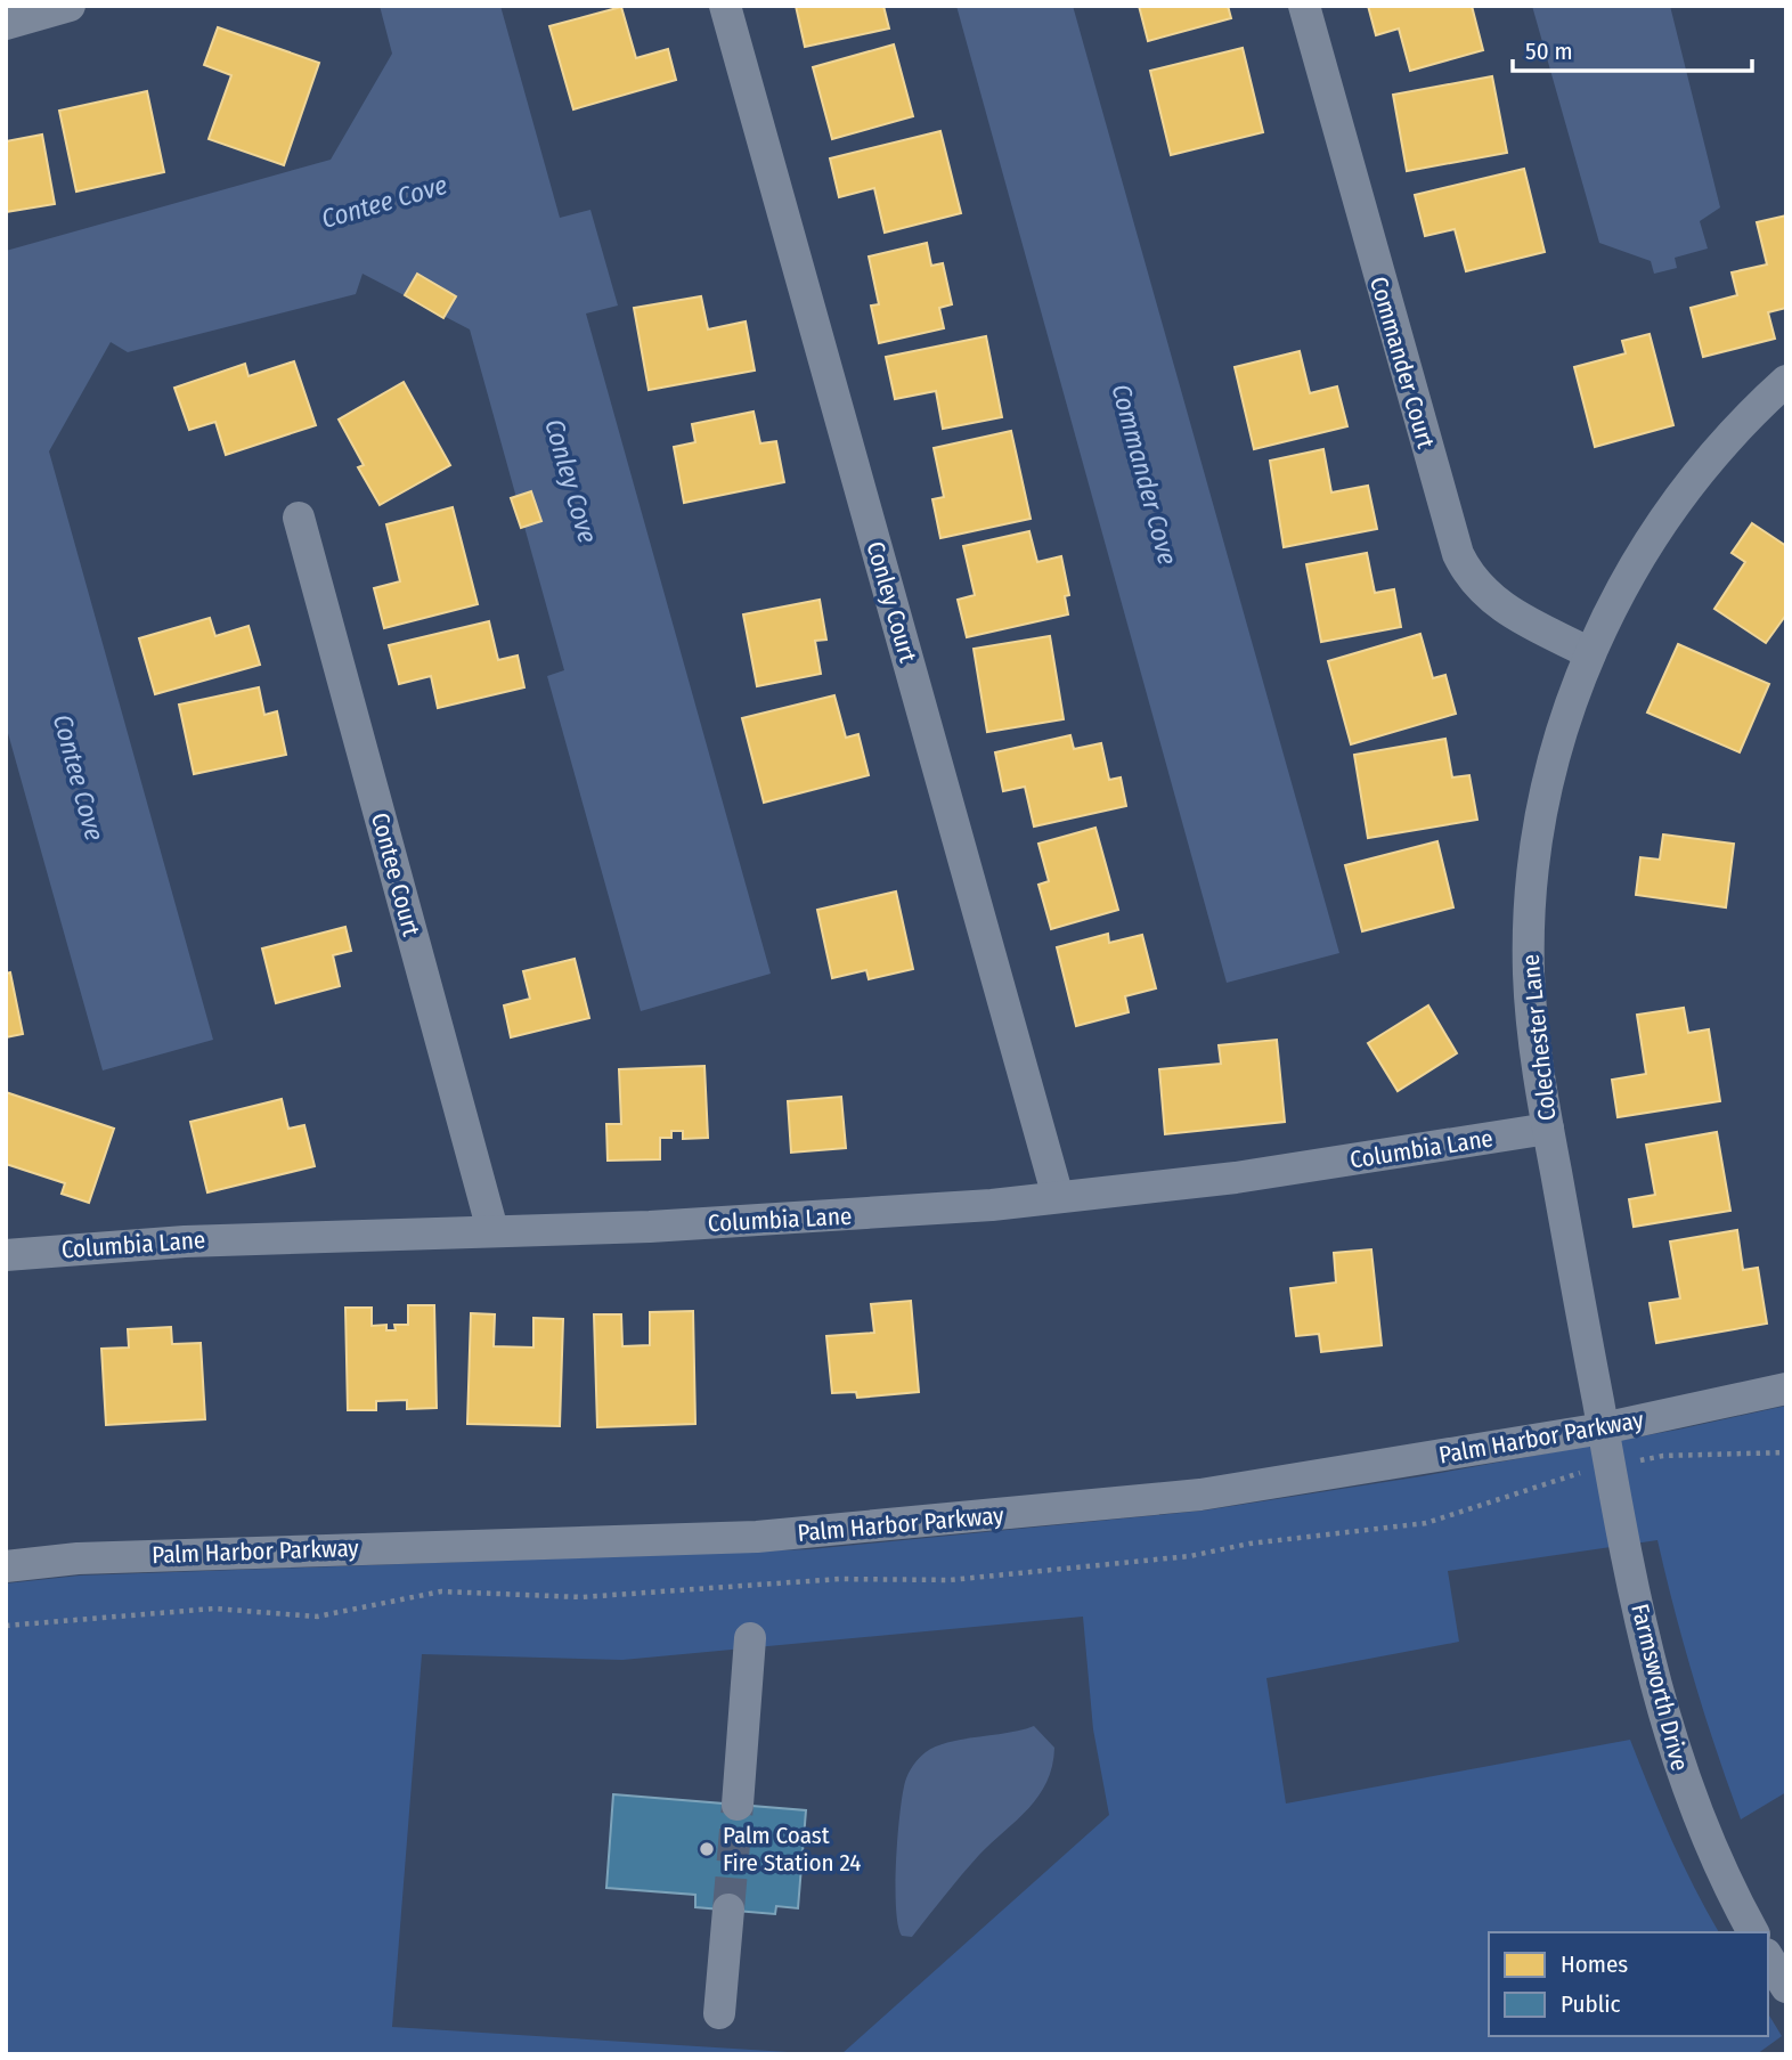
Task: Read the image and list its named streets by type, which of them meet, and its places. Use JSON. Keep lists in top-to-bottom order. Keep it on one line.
{"streets":{"street":["Commander Court","Conley Court","Contee Court","Colechester Lane","Columbia Lane","Palm Harbor Parkway","Farmsworth Drive"]},"crossings":[["Commander Court","Colechester Lane"],["Conley Court","Columbia Lane"],["Contee Court","Columbia Lane"],["Colechester Lane","Columbia Lane"],["Colechester Lane","Palm Harbor Parkway"],["Colechester Lane","Farmsworth Drive"],["Palm Harbor Parkway","Farmsworth Drive"]],"water":["Contee Cove","Commander Cove","Conley Cove"],"places":["Palm Coast Fire Station 24"],"legend":["Homes","Public"],"scale_bar":"50 m"}
